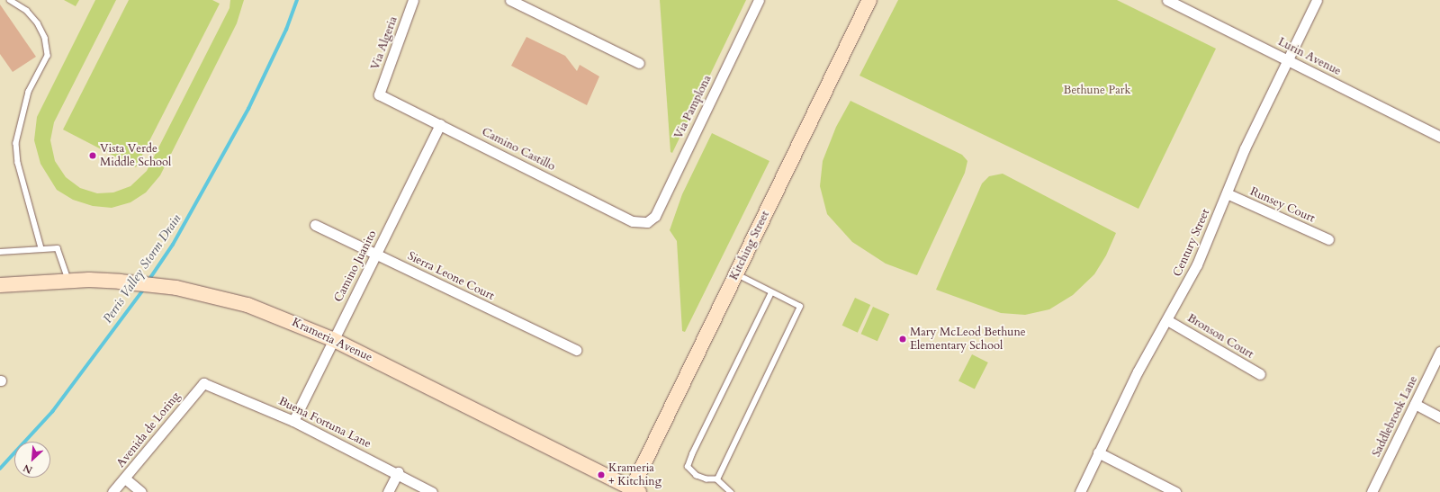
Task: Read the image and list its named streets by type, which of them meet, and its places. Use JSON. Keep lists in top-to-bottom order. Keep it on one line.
{"streets":{"street":["Via Algeria","Lurin Avenue","Via Pamplona","Camino Castillo","Runsey Court","Century Street","Kitching Street","Camino Juanito","Sierra Leone Court","Bronson Court","Krameria Avenue","Saddlebrook Lane","Buena Fortuna Lane","Avenida de Loring"]},"crossings":[["Via Algeria","Camino Castillo"],["Lurin Avenue","Century Street"],["Via Pamplona","Camino Castillo"],["Camino Castillo","Camino Juanito"],["Runsey Court","Century Street"],["Century Street","Bronson Court"],["Kitching Street","Krameria Avenue"],["Camino Juanito","Sierra Leone Court"],["Camino Juanito","Krameria Avenue"],["Camino Juanito","Buena Fortuna Lane"],["Buena Fortuna Lane","Avenida de Loring"]],"water":["Perris Valley Storm Drain"],"parks":["Bethune Park"],"places":["Vista Verde Middle School","Mary McLeod Bethune Elementary School","Krameria + Kitching"],"north":"bottom left"}
